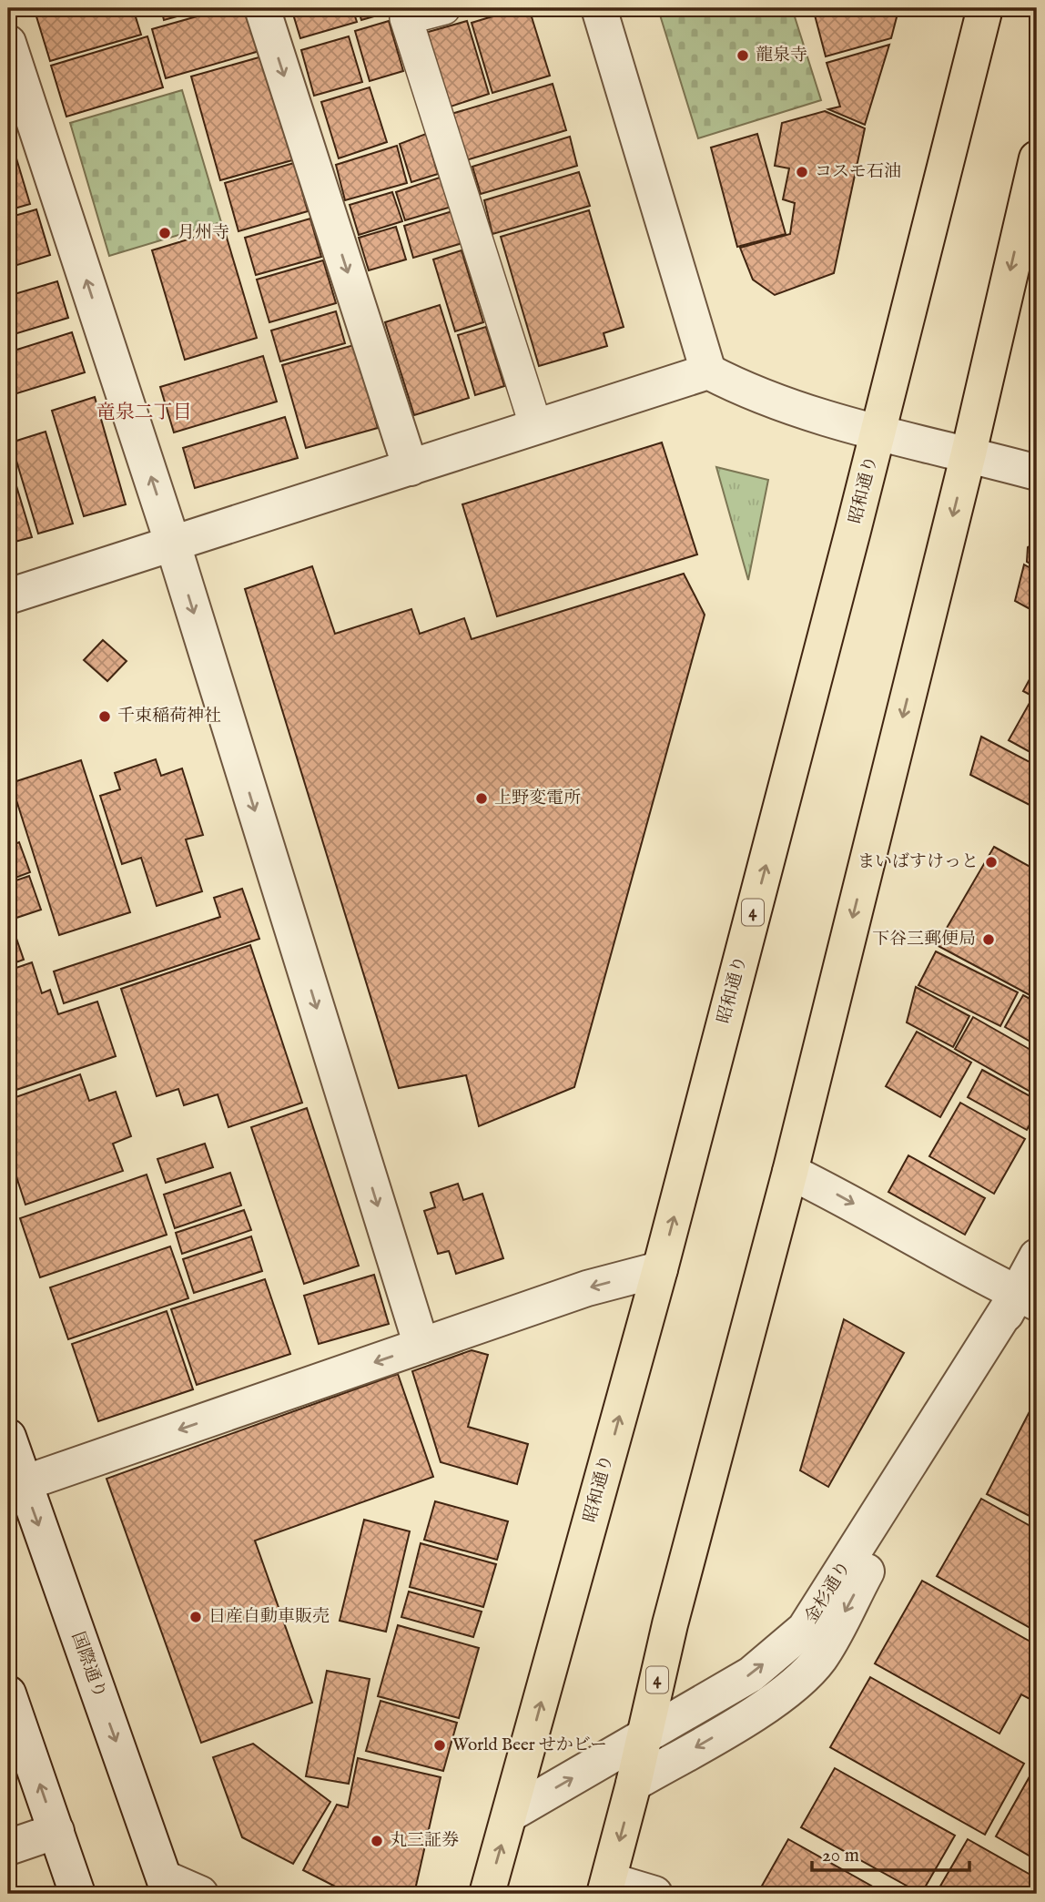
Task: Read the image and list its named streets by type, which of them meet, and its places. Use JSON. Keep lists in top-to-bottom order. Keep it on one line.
{"streets":{"highway":["昭和通り","4"],"street":["金杉通り","国際通り"]},"crossings":[["昭和通り","金杉通り"],["4","金杉通り"]],"districts":["竜泉二丁目"],"places":["龍泉寺","コスモ石油","月州寺","千束稲荷神社","上野変電所","まいばすけっと","下谷三郵便局","日産自動車販売","World Beer せかビー","丸三証券"],"scale_bar":"20 m"}
